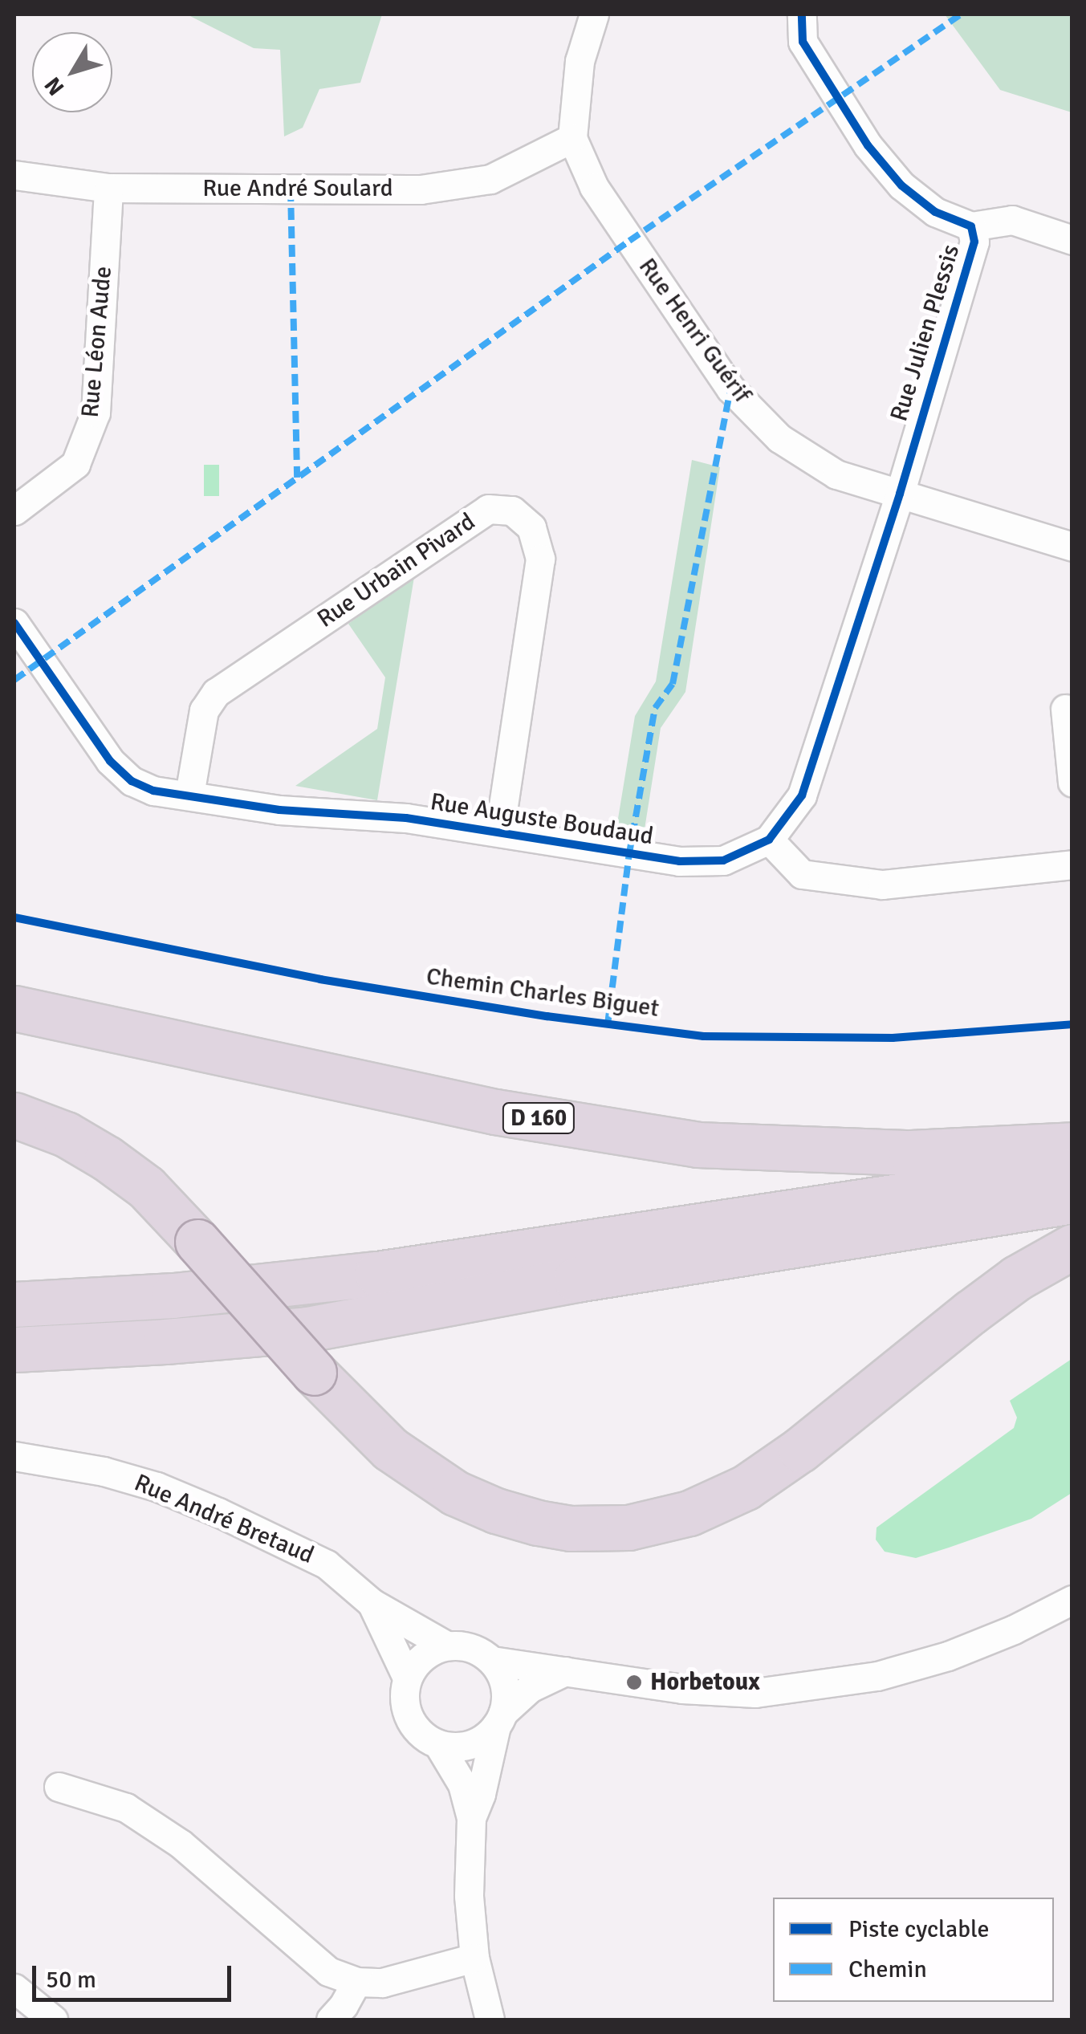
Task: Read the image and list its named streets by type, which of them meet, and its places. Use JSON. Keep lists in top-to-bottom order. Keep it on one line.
{"streets":{"highway":["D 160"],"street":["Rue André Soulard","Rue Henri Guérif","Rue Julien Plessis","Rue Léon Aude","Rue Urbain Pivard","Rue Auguste Boudaud","Rue André Bretaud"],"cycle path":["Chemin Charles Biguet"]},"crossings":[["Rue André Soulard","Rue Henri Guérif"],["Rue André Soulard","Rue Léon Aude"],["Rue Henri Guérif","Rue Julien Plessis"],["Rue Henri Guérif","Rue Auguste Boudaud"],["Rue Julien Plessis","Rue Auguste Boudaud"],["Rue Urbain Pivard","Rue Auguste Boudaud"]],"places":["Horbetoux"],"legend":["Piste cyclable","Chemin"],"scale_bar":"50 m","north":"bottom left"}
